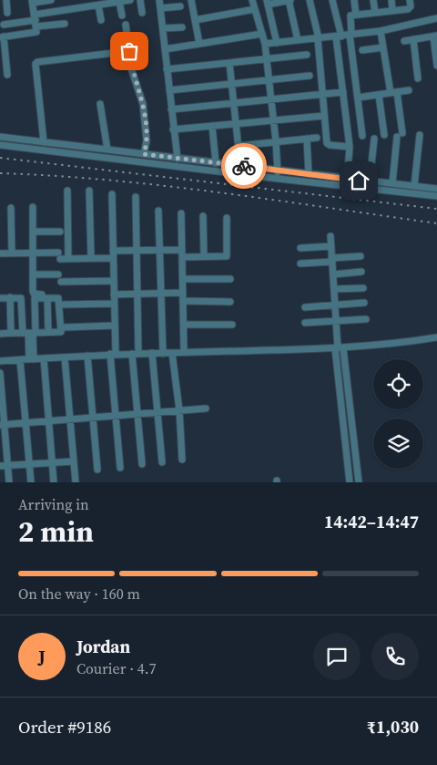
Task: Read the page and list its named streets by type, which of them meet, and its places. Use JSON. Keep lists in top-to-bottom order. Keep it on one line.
{"page":{"heading":["2 min","Arriving in","14:42–14:47"],"panel":["Jordan","Courier · 4.7","Order #9186","₹1,030"],"bar":"On the way · 160 m","round":"J"}}
